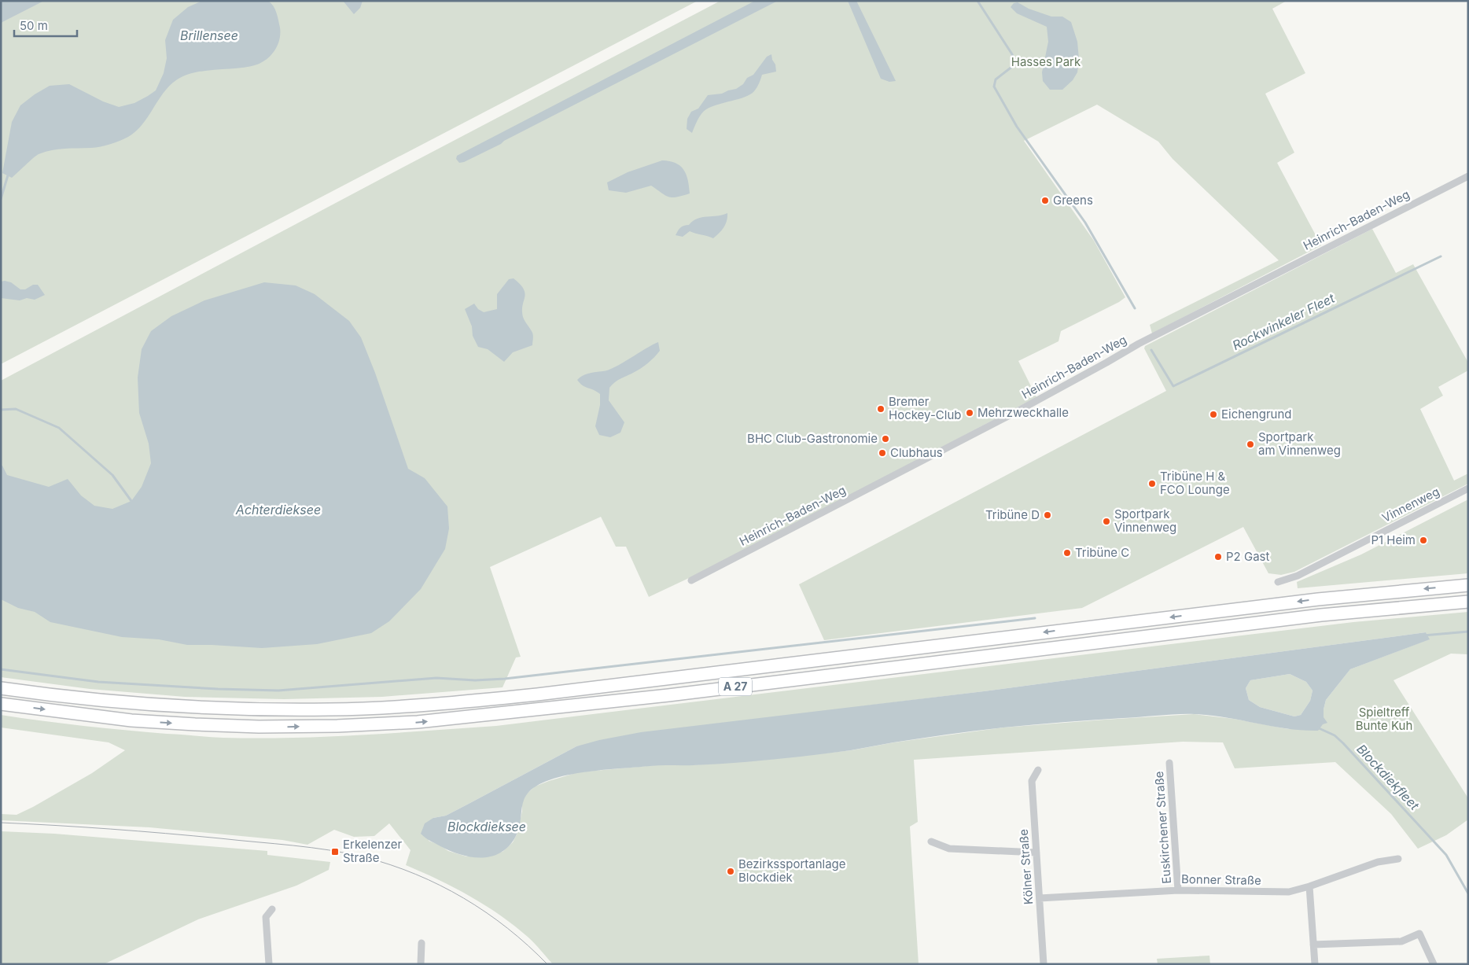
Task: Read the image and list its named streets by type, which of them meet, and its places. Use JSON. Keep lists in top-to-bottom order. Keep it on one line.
{"streets":{"highway":["A 27"],"street":["Heinrich-Baden-Weg","Vinnenweg","Euskirchener Straße","Kölner Straße","Bonner Straße"]},"crossings":[["Euskirchener Straße","Bonner Straße"],["Kölner Straße","Bonner Straße"]],"water":["Brillensee","Rockwinkeler Fleet","Achterdieksee","Blockdiekfleet","Blockdieksee"],"parks":["Hasses Park","Spieltreff Bunte Kuh"],"places":{"other":["Greens","Bremer Hockey-Club","Mehrzweckhalle","Eichengrund","BHC Club-Gastronomie","Sportpark am Vinnenweg","Clubhaus","Tribüne H & FCO Lounge","Tribüne D","Sportpark Vinnenweg","P1 Heim","Tribüne C","P2 Gast","Bezirkssportanlage Blockdiek"],"transit":["Erkelenzer Straße"]},"scale_bar":"50 m"}
